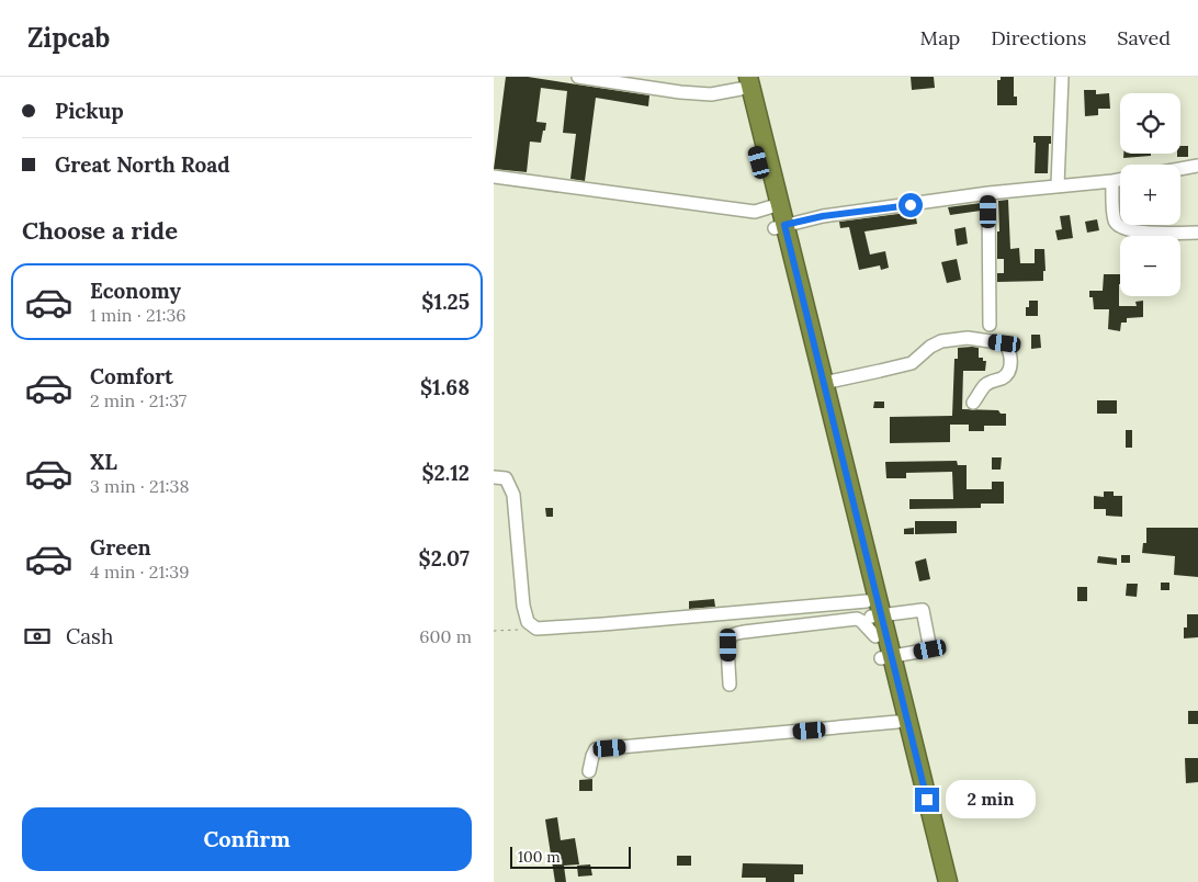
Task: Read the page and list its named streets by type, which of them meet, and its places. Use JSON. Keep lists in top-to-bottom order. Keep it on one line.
{"scale_bar":"100 m","page":{"header":"Zipcab","nav":["Map","Directions","Saved"],"banner":["Pickup","Great North Road"],"map_buttons":["+","−"],"heading":"Choose a ride","list":[{"name":"Economy","note":"1 min · 21:36","value":"$1.25"},{"name":"Comfort","note":"2 min · 21:37","value":"$1.68"},{"name":"XL","note":"3 min · 21:38","value":"$2.12"},{"name":"Green","note":"4 min · 21:39","value":"$2.07"}],"pay":["Cash","600 m"],"bubble":"2 min","buttons":"Confirm","scale":"100 m"}}
